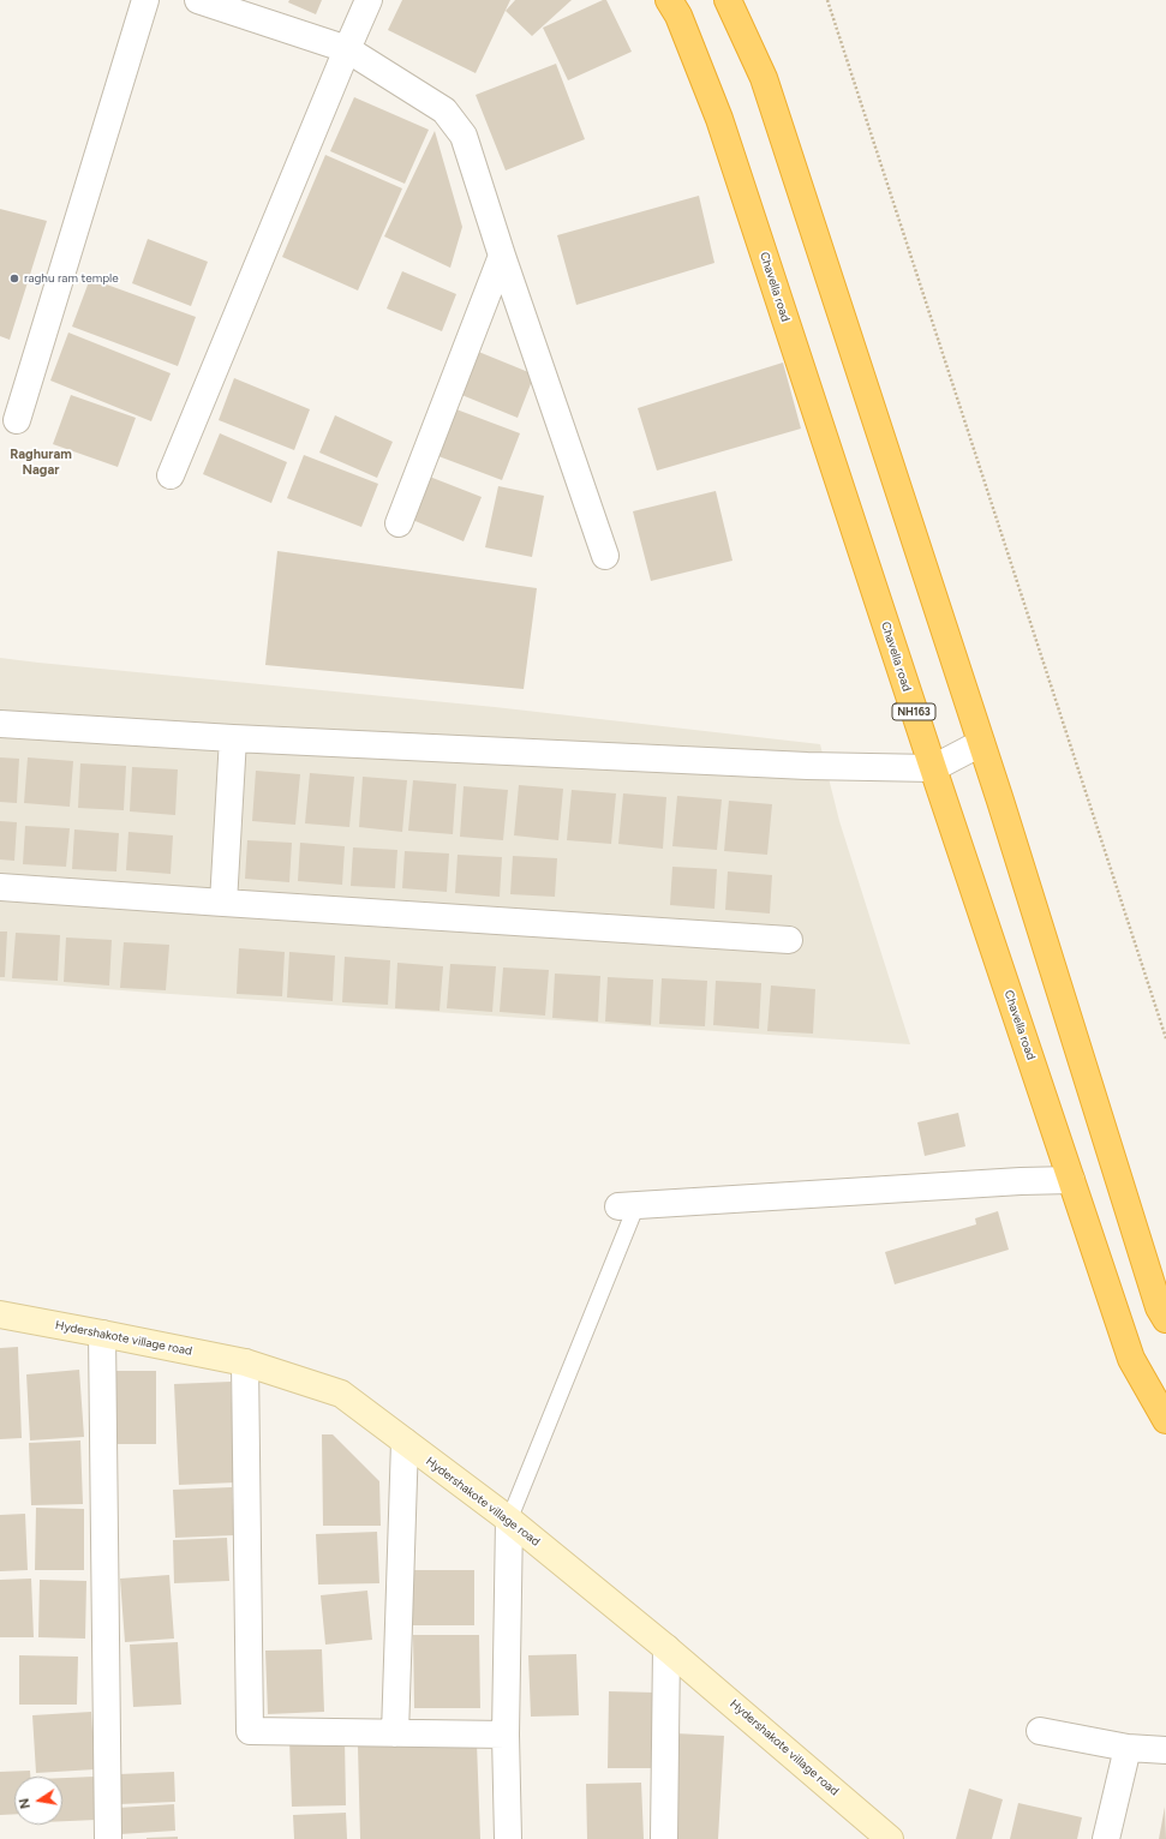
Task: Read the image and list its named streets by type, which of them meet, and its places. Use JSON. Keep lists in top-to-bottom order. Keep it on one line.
{"streets":{"highway":["Chavella road","NH163"],"street":["Hydershakote village road"]},"districts":["Raghuram Nagar"],"places":["raghu ram temple"],"north":"left"}
